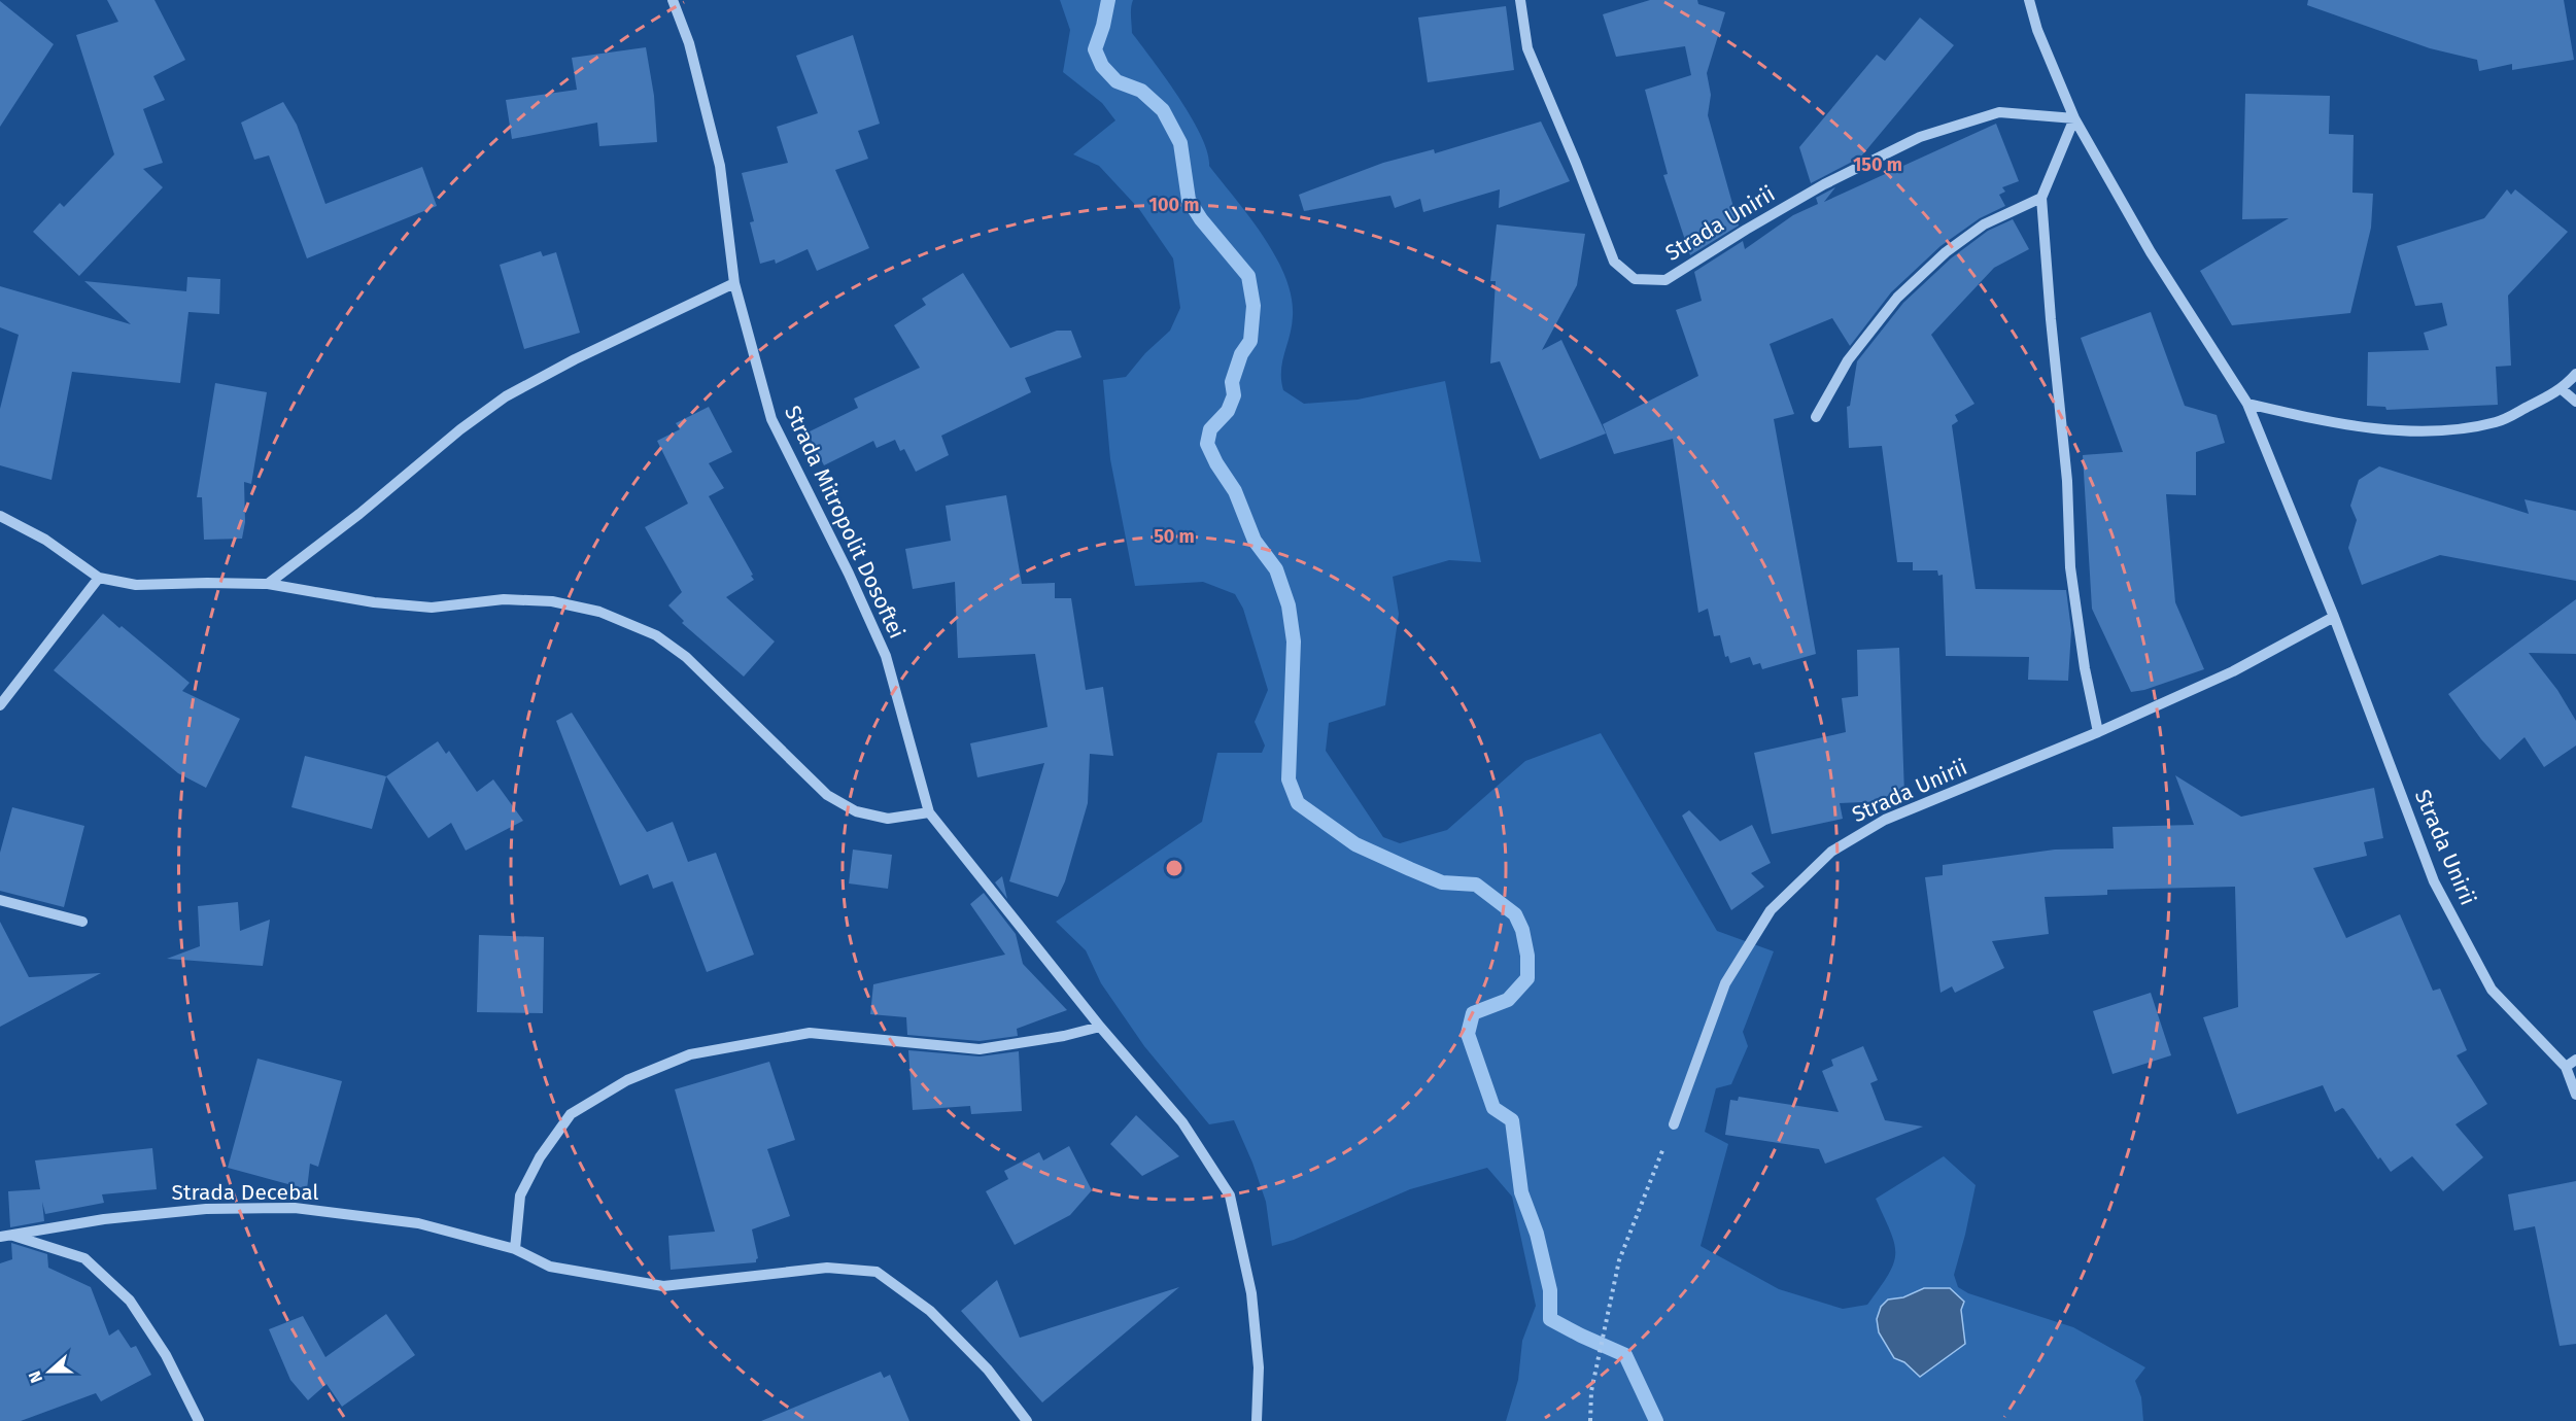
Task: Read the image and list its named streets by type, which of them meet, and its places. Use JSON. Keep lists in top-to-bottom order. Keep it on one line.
{"streets":{"street":["Strada Unirii","Strada Mitropolit Dosoftei","Strada Decebal"]},"north":"left","rings":["150 m","100 m","50 m"]}
